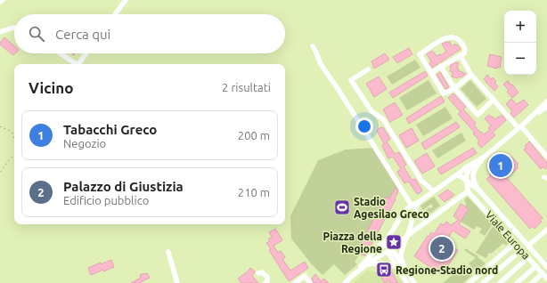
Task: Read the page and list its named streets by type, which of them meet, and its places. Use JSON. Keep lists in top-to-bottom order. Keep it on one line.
{"streets":{"street":["Viale Europa"]},"places":{"sports":["Stadio Agesilao Greco"],"place":["Piazza della Regione"],"bus stop":["Regione-Stadio nord"]},"page":{"map_buttons":["+","−"],"search":"Cerca qui","heading":["Vicino","2 risultati"],"list":[{"mark":"1","name":"Tabacchi Greco","note":"Negozio","value":"200 m"},{"mark":"2","name":"Palazzo di Giustizia","note":"Edificio pubblico","value":"210 m"}],"pins":["1","2"]}}
